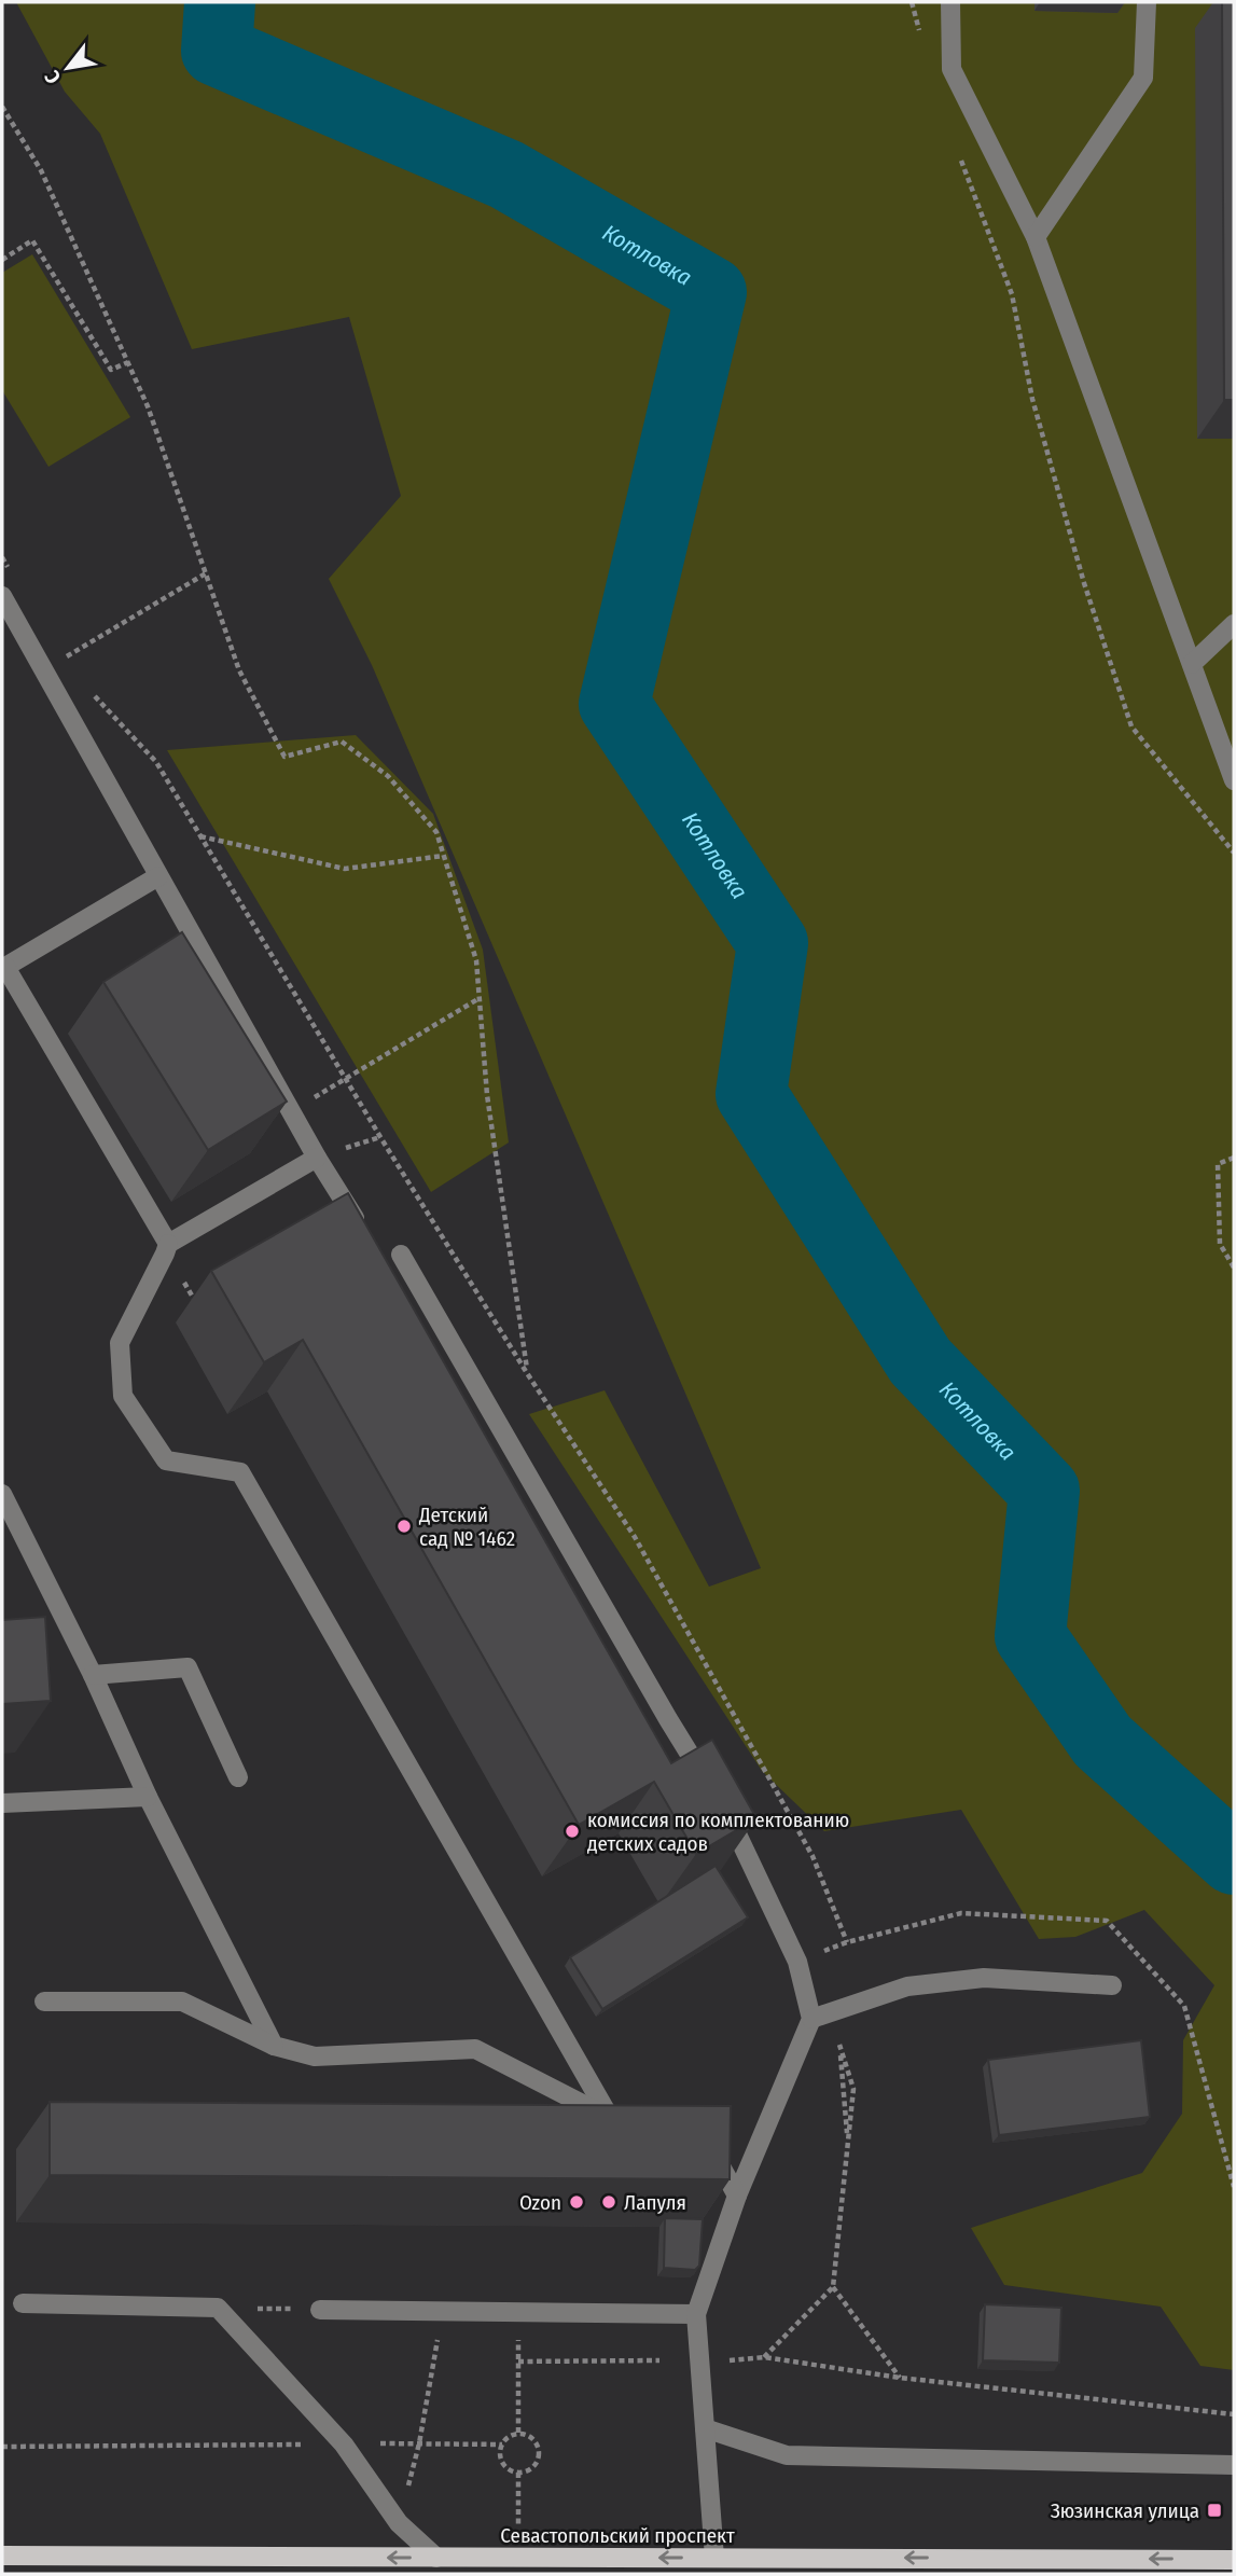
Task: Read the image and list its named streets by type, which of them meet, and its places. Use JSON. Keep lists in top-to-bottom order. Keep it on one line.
{"streets":{"main road":["Севастопольский проспект"]},"one_way":["Севастопольский проспект"],"water":["Котловка"],"places":{"other":["Детский сад № 1462","комиссия по комплектованию детских садов","Ozon","Лапуля"],"transit":["Зюзинская улица"]},"north":"bottom left"}
